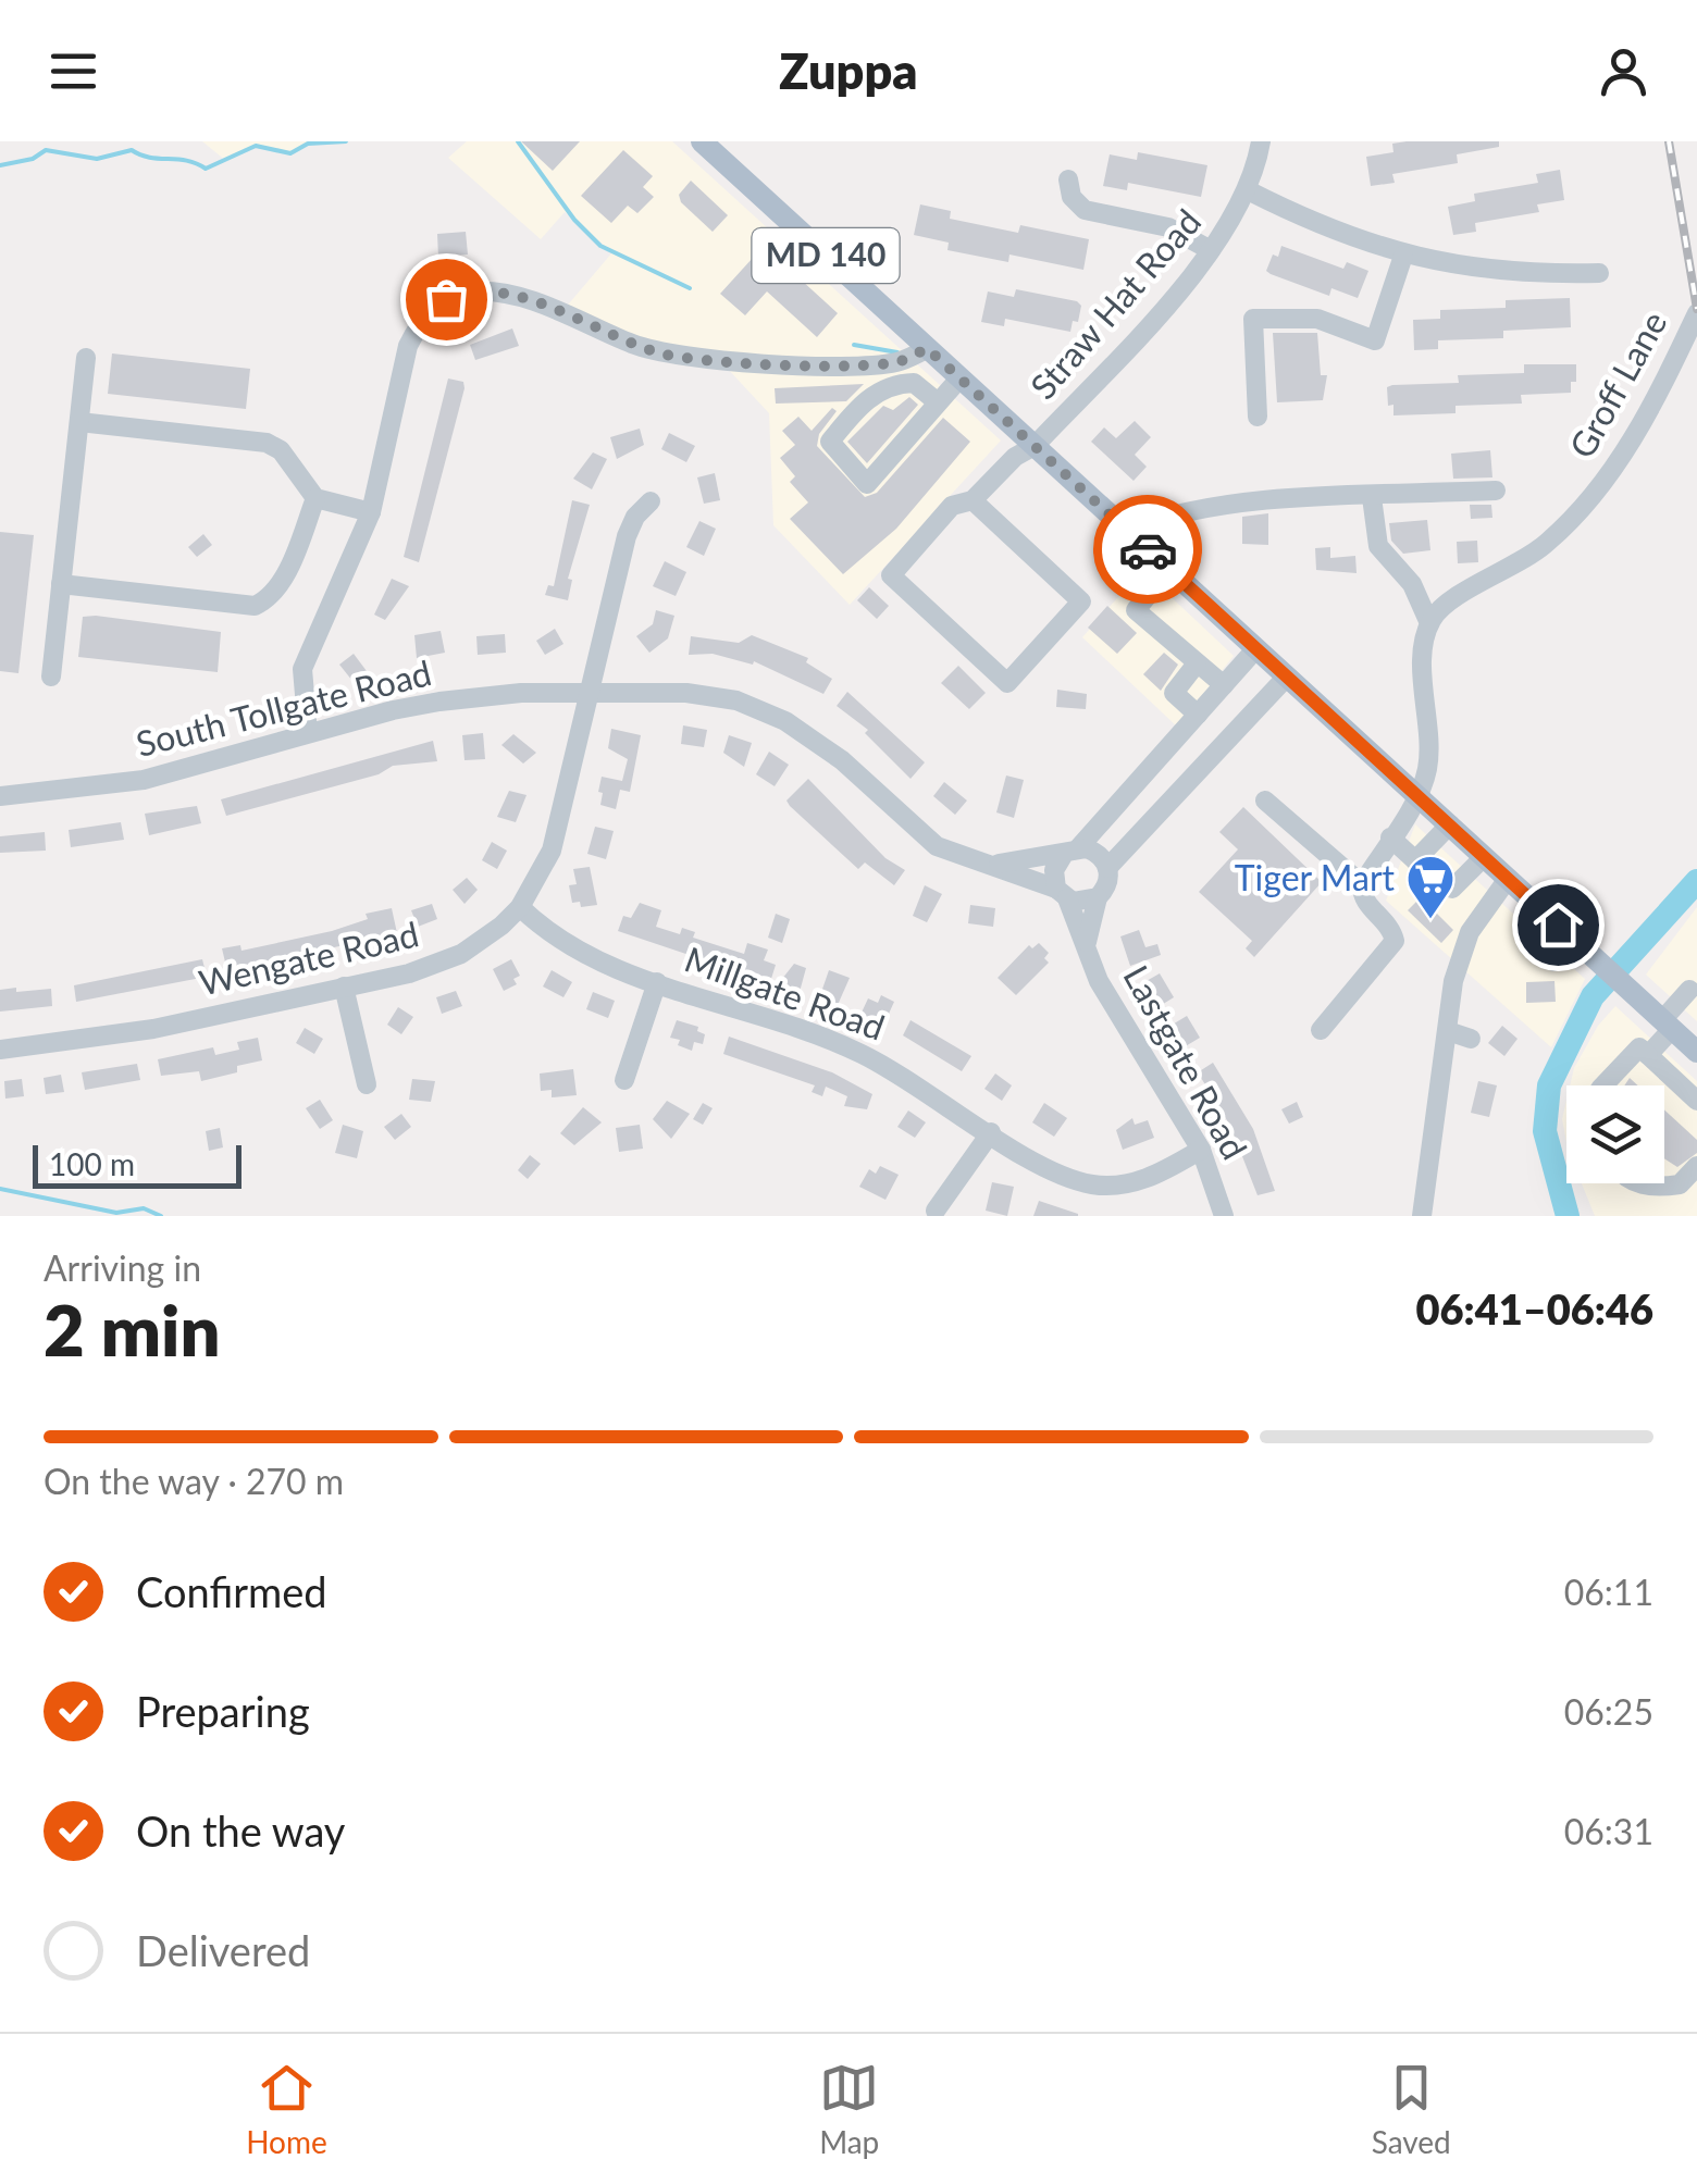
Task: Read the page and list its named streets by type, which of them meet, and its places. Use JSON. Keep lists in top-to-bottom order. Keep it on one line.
{"streets":{"main road":["MD 140"],"street":["Straw Hat Road","Groff Lane","South Tollgate Road","Wengate Road","Millgate Road","Lastgate Road"]},"crossings":[["MD 140","Straw Hat Road"],["South Tollgate Road","Wengate Road"],["South Tollgate Road","Lastgate Road"],["Wengate Road","Millgate Road"],["Millgate Road","Lastgate Road"]],"places":{"supermarket":["Tiger Mart"]},"scale_bar":"100 m","page":{"header":"Zuppa","scale":"100 m","heading":["2 min","Arriving in","06:41–06:46"],"bar":"On the way · 270 m","list":[["Confirmed","06:11"],["Preparing","06:25"],["On the way","06:31"],"Delivered"],"tabs":["Home","Map","Saved"]}}
